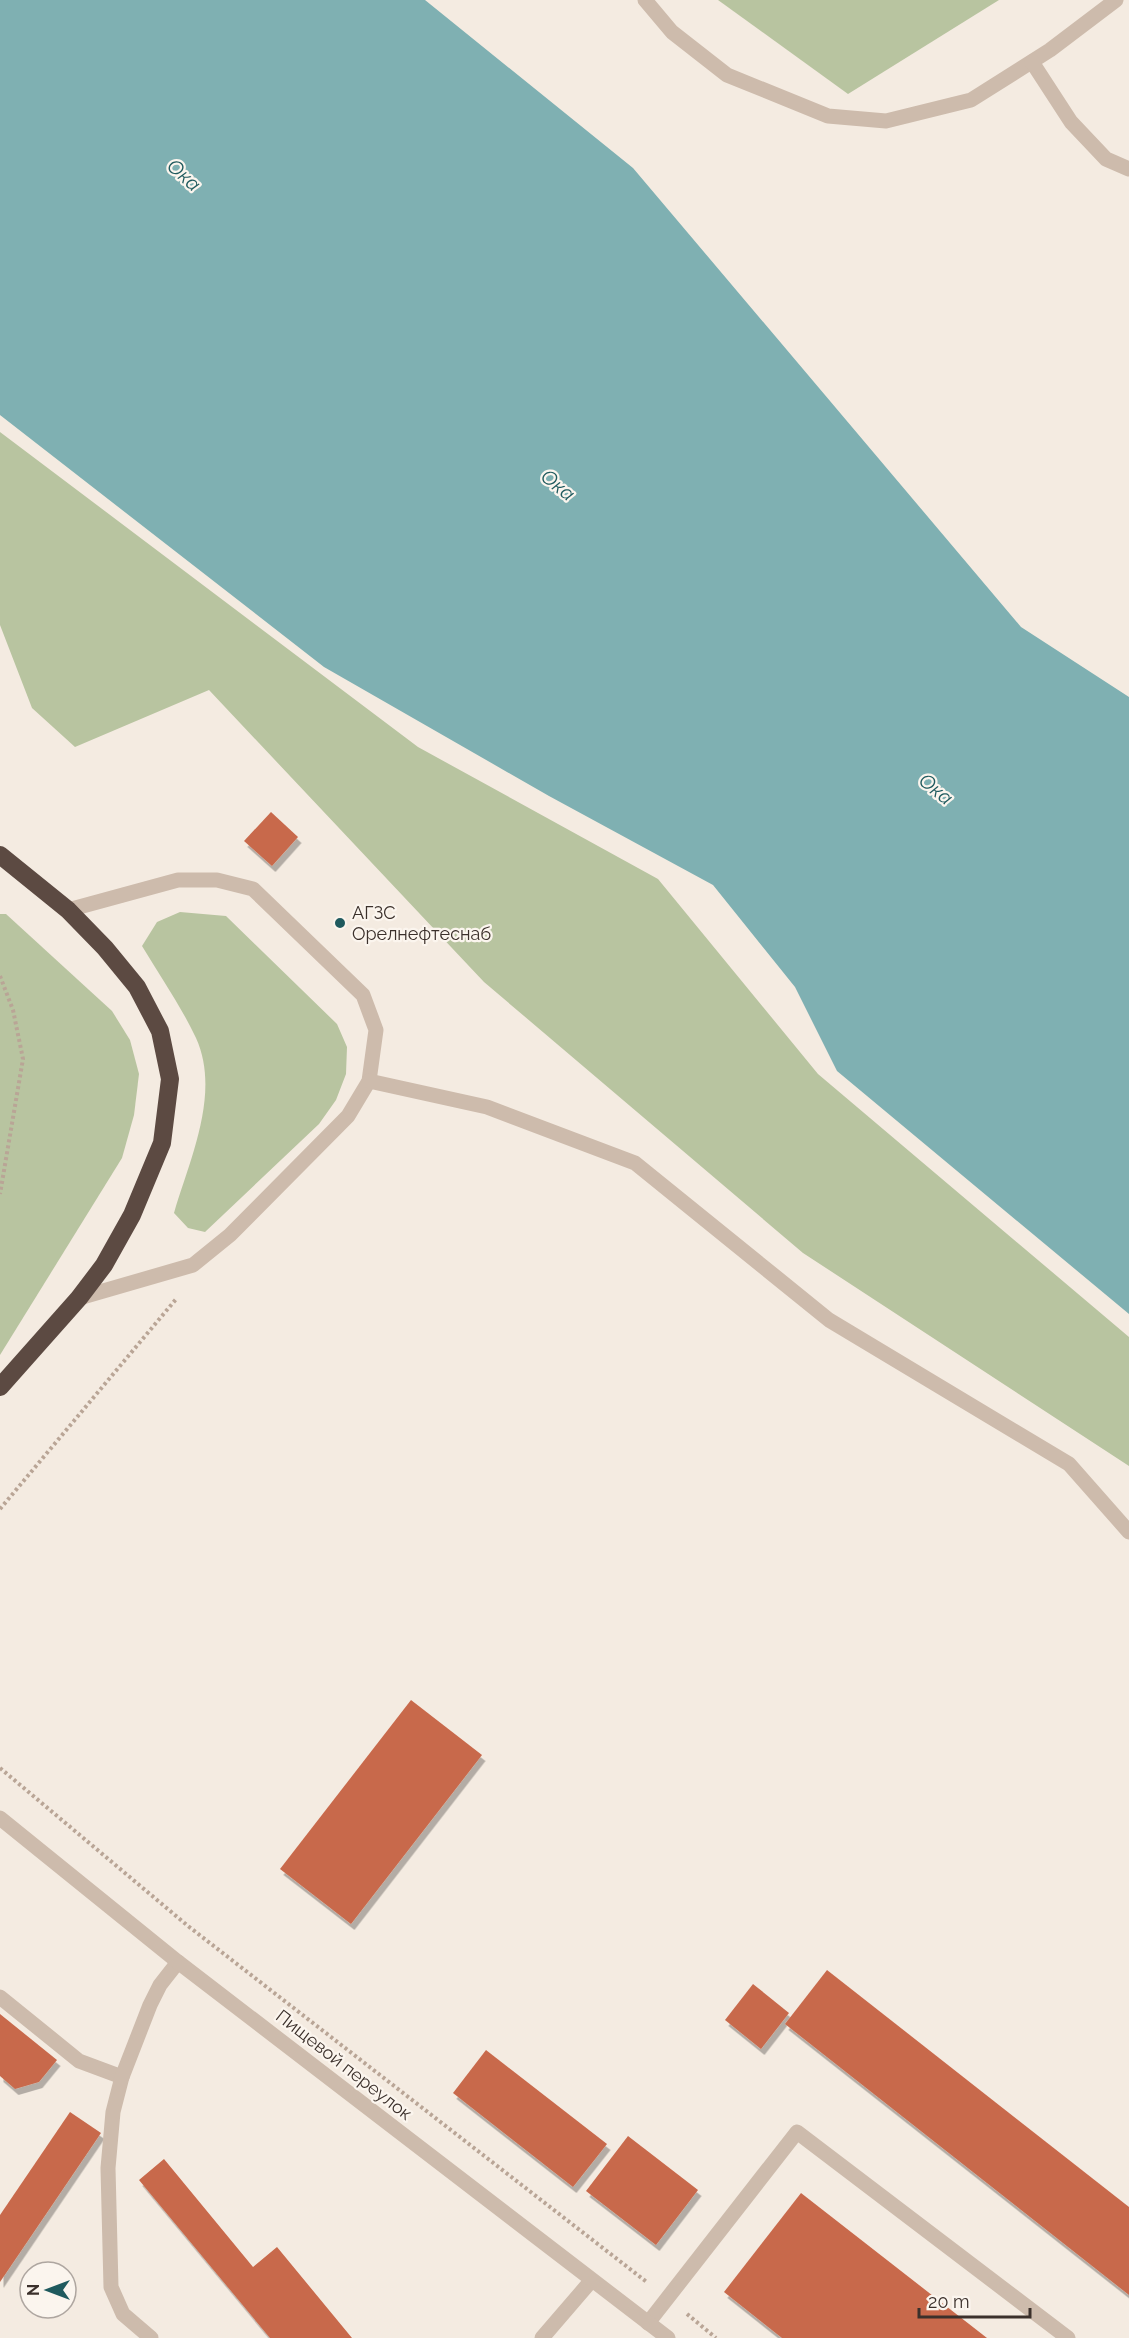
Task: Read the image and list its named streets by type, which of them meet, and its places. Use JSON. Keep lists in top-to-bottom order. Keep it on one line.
{"streets":{"street":["Пищевой переулок"]},"water":["Ока"],"places":["АГЗС Орелнефтеснаб"],"scale_bar":"20 m","north":"left"}
